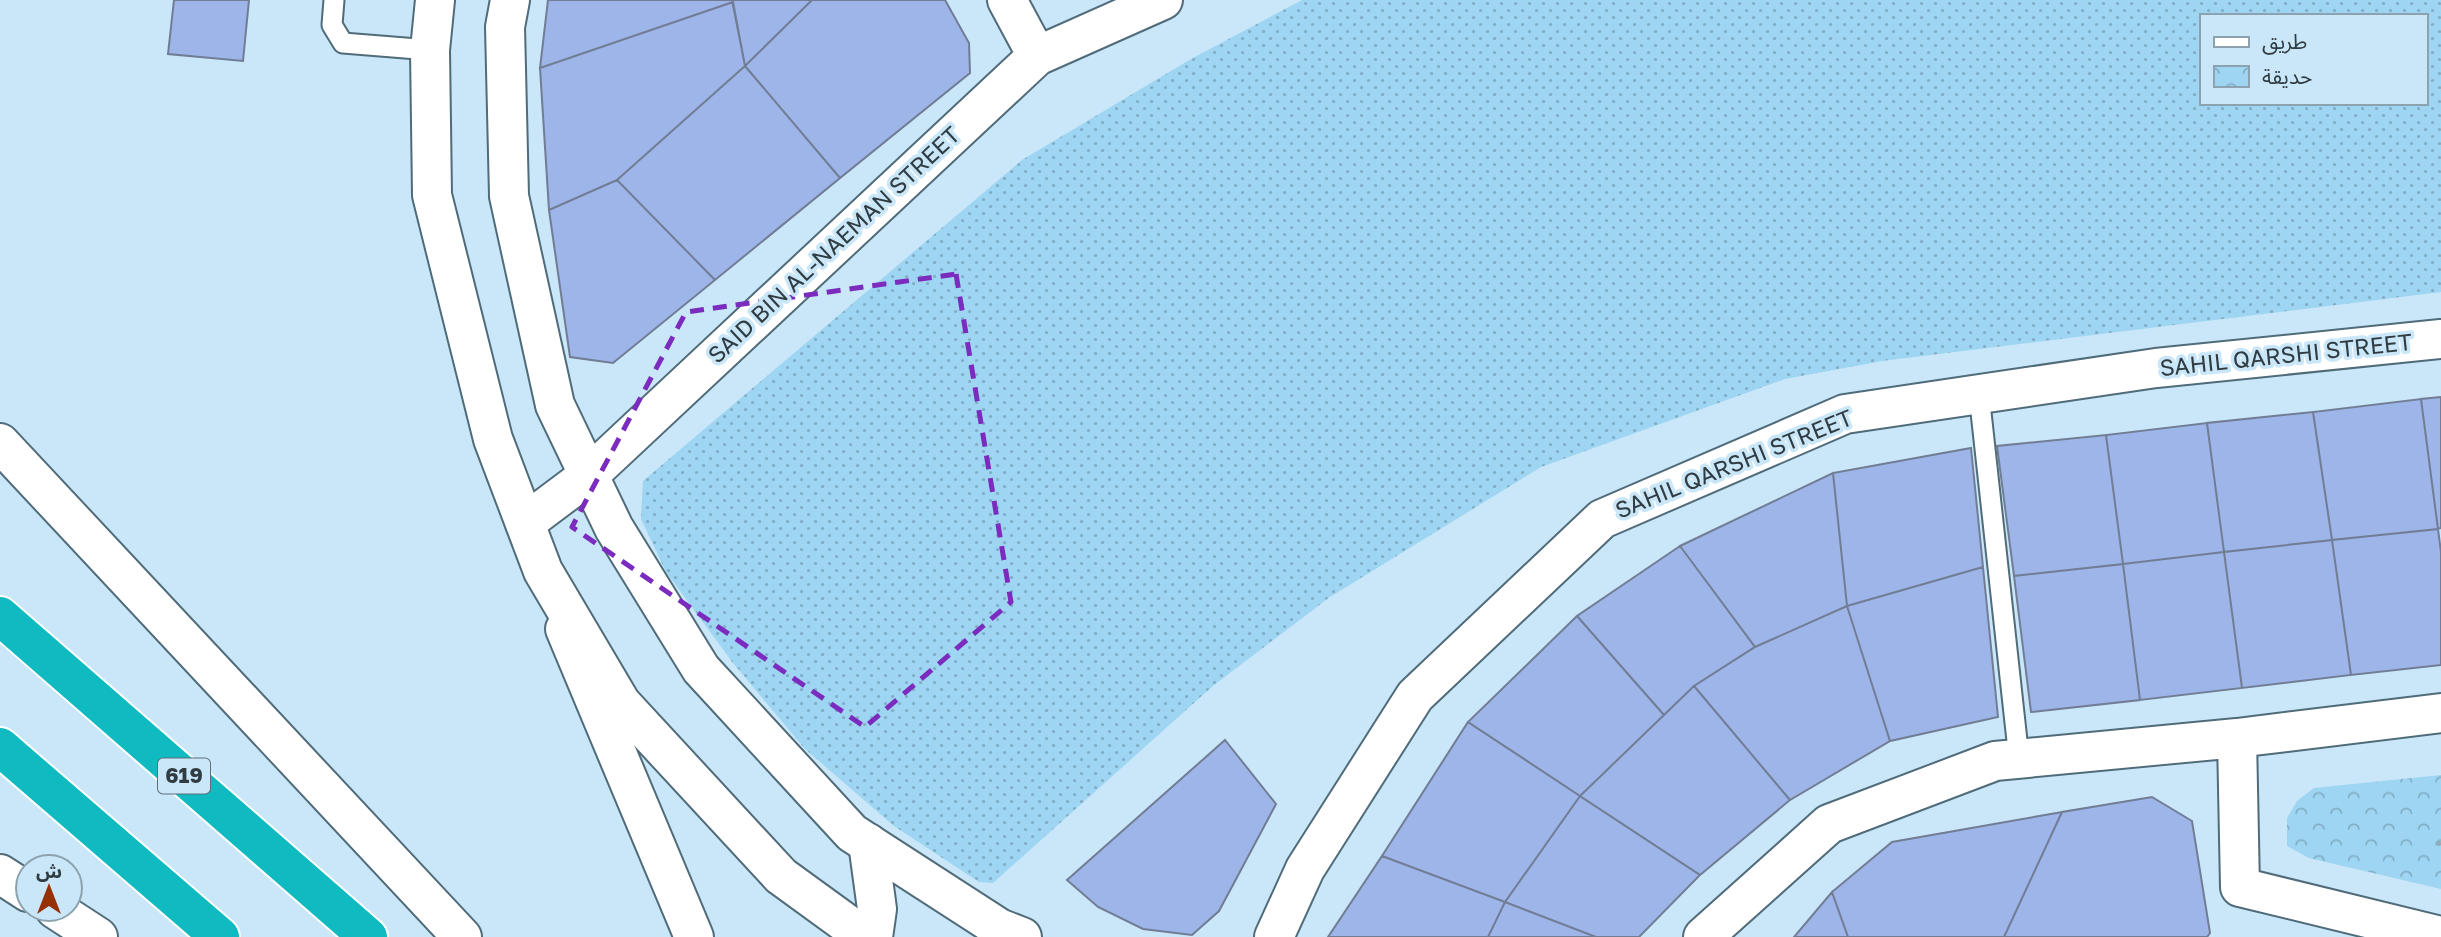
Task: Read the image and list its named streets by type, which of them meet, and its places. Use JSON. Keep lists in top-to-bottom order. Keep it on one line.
{"streets":{"highway":["619"],"street":["SAID BIN AL-NAEMAN STREET","SAHIL QARSHI STREET"]},"legend":["طريق","حديقة"],"north":"top"}
